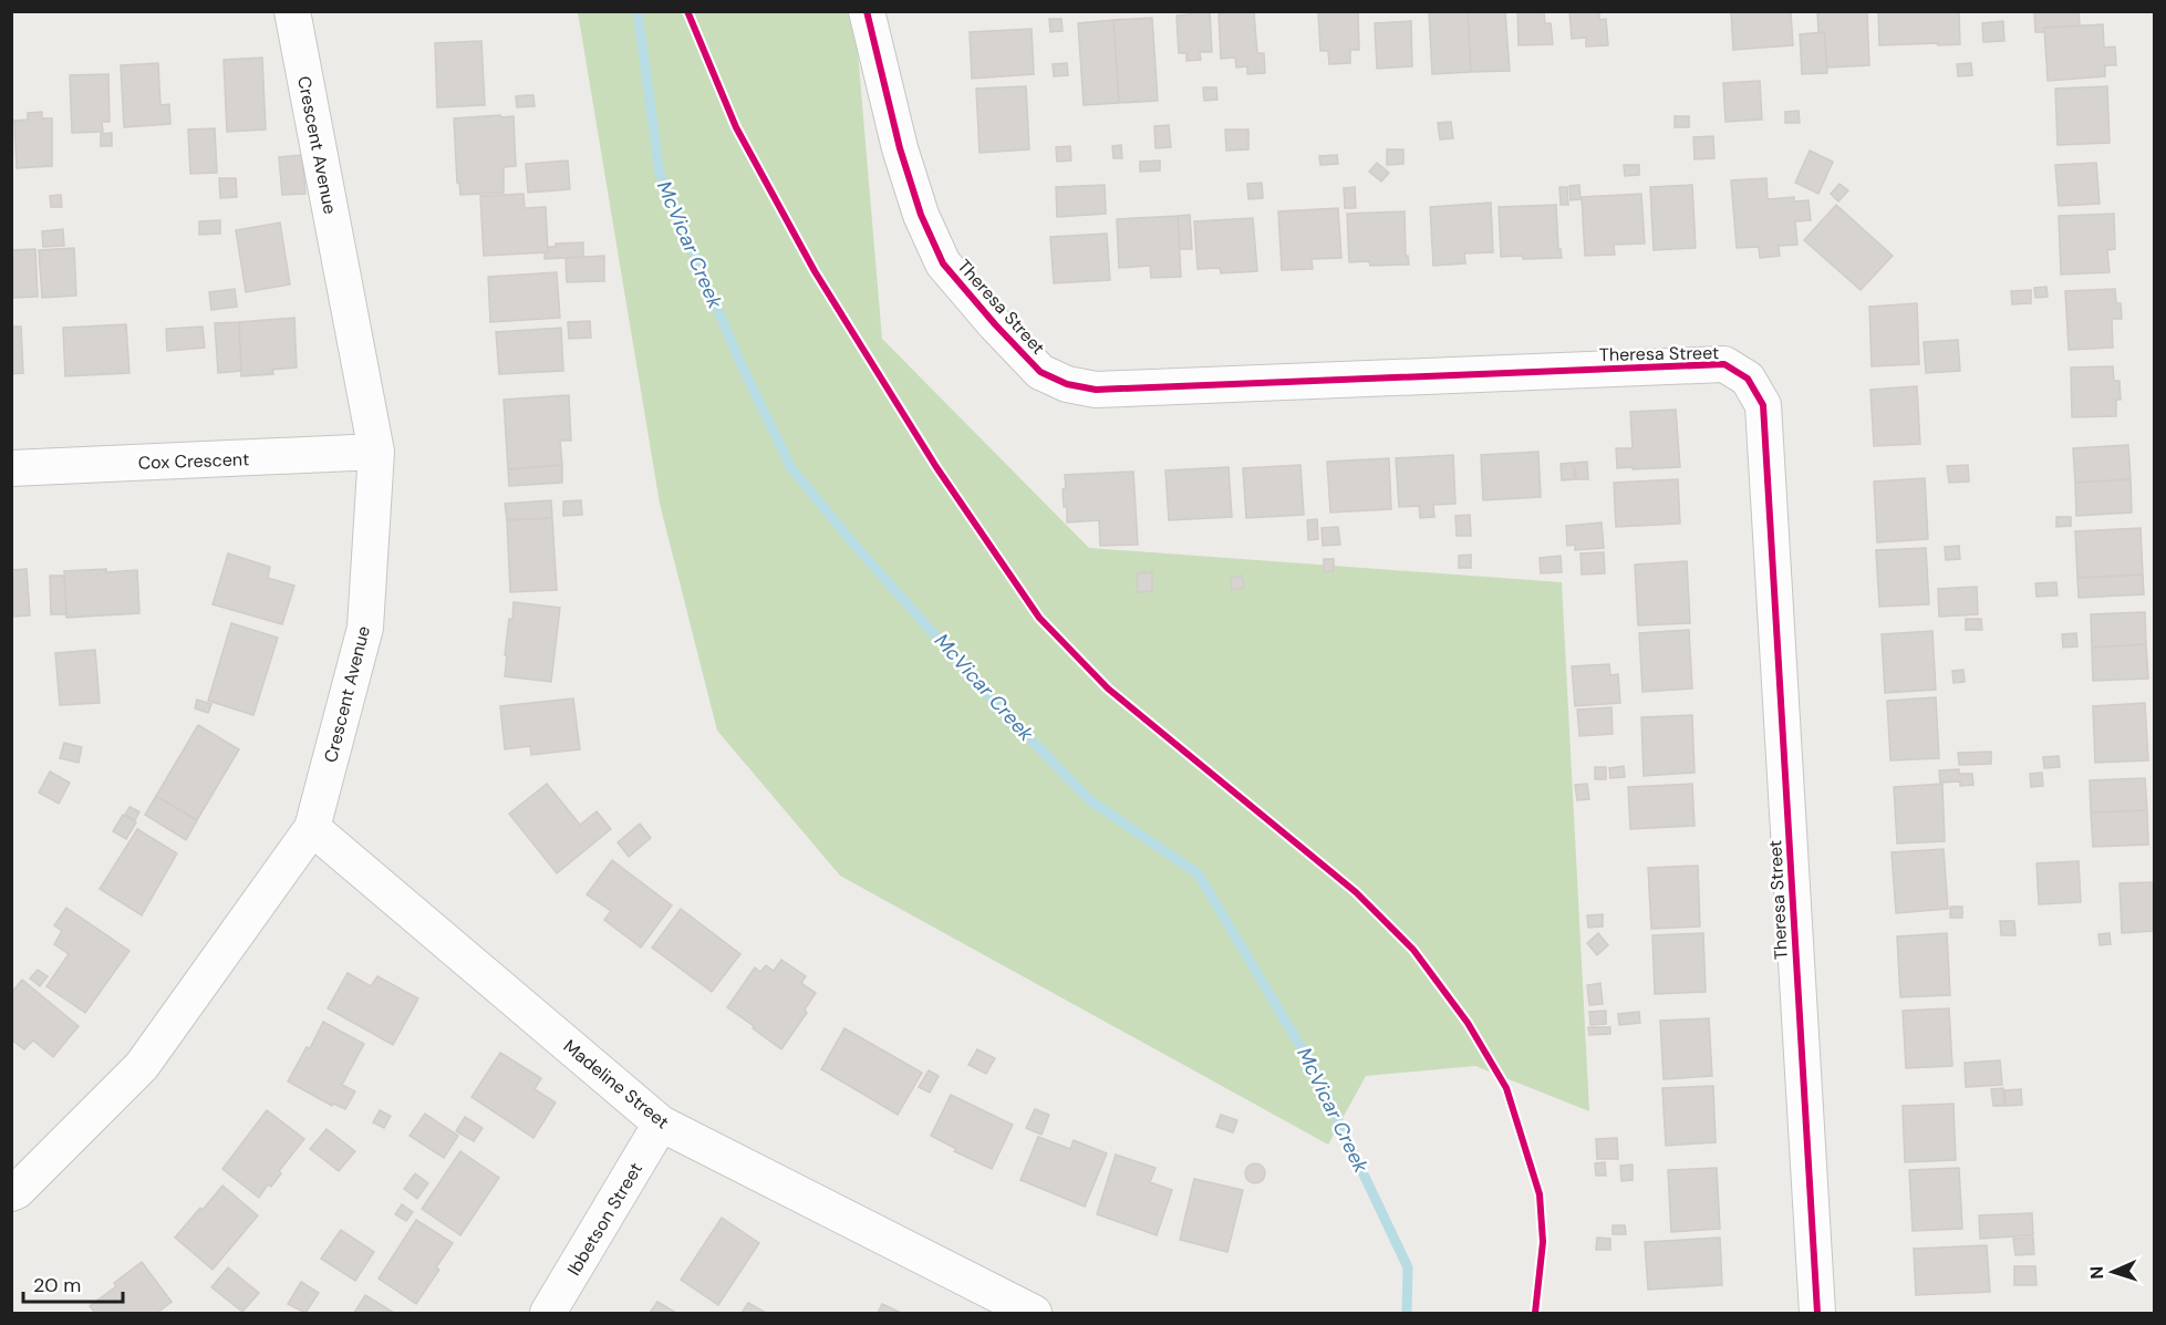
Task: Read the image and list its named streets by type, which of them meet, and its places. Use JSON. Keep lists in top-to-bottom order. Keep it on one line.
{"streets":{"street":["Crescent Avenue","Theresa Street","Cox Crescent","Madeline Street","Ibbetson Street"]},"crossings":[["Crescent Avenue","Cox Crescent"],["Crescent Avenue","Madeline Street"],["Madeline Street","Ibbetson Street"]],"water":["McVicar Creek"],"scale_bar":"20 m","north":"left"}
